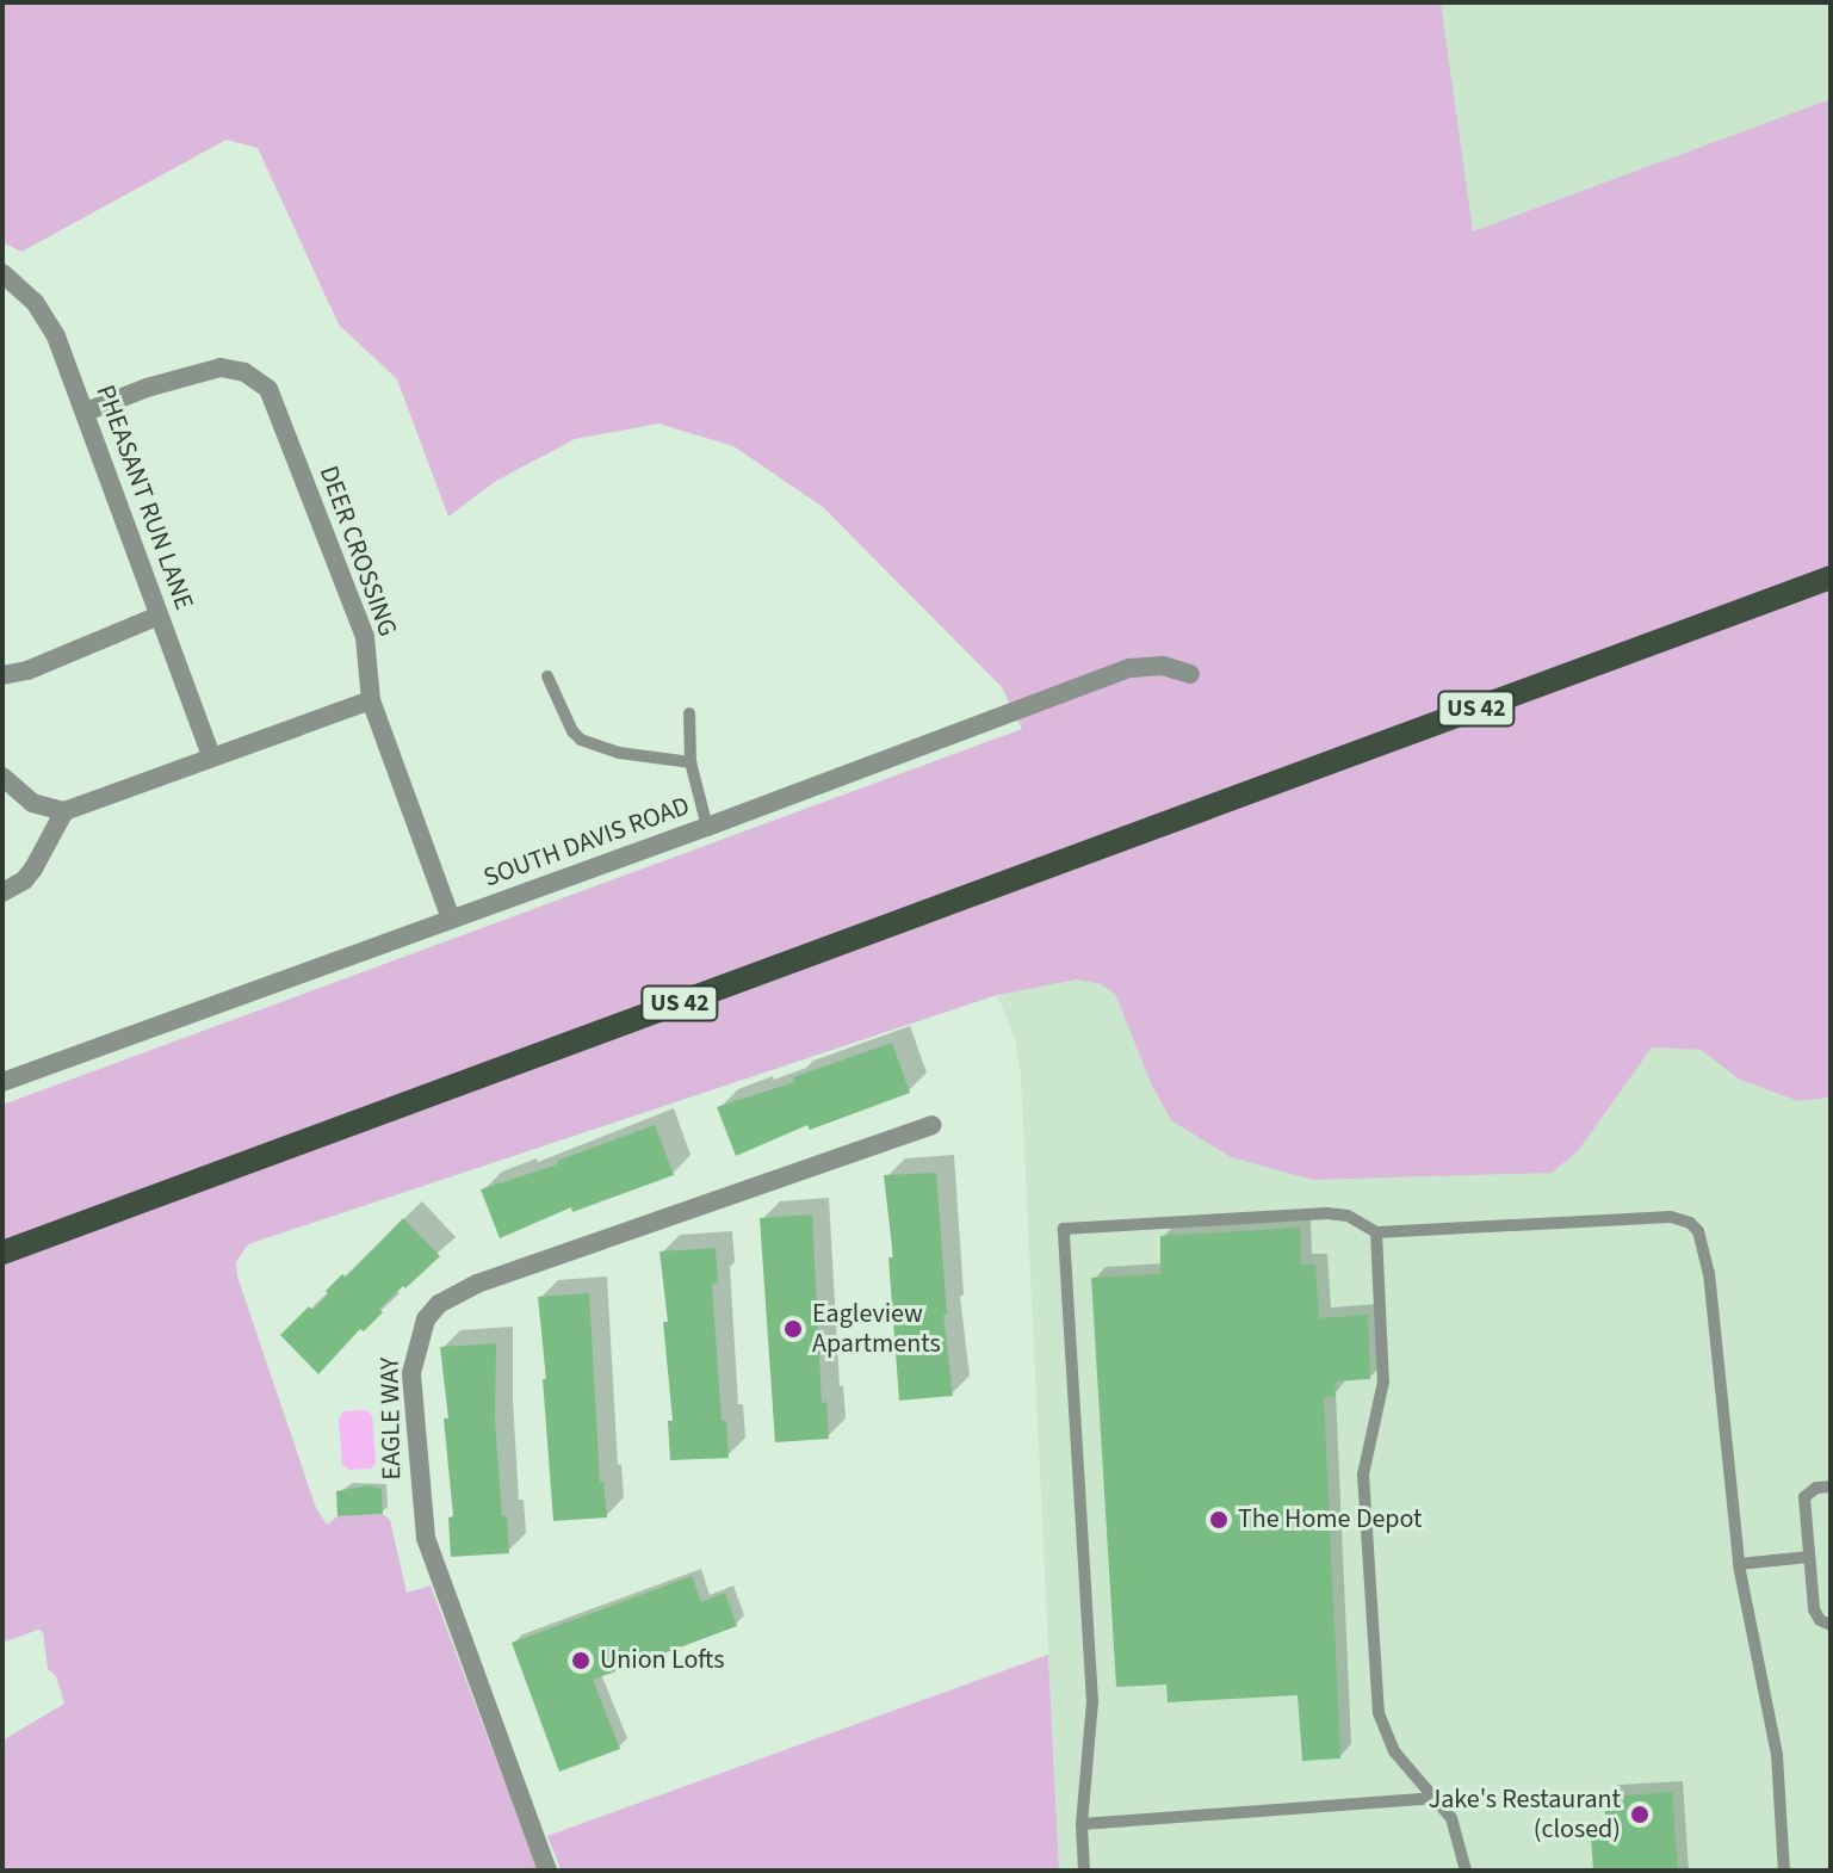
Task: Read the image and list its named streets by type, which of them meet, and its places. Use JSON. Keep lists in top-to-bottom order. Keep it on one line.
{"streets":{"main road":["US 42"],"street":["PHEASANT RUN LANE","DEER CROSSING","SOUTH DAVIS ROAD","EAGLE WAY"]},"crossings":[["PHEASANT RUN LANE","DEER CROSSING"],["DEER CROSSING","SOUTH DAVIS ROAD"]],"places":["Eagleview Apartments","The Home Depot","Union Lofts","Jake's Restaurant (closed)"]}
